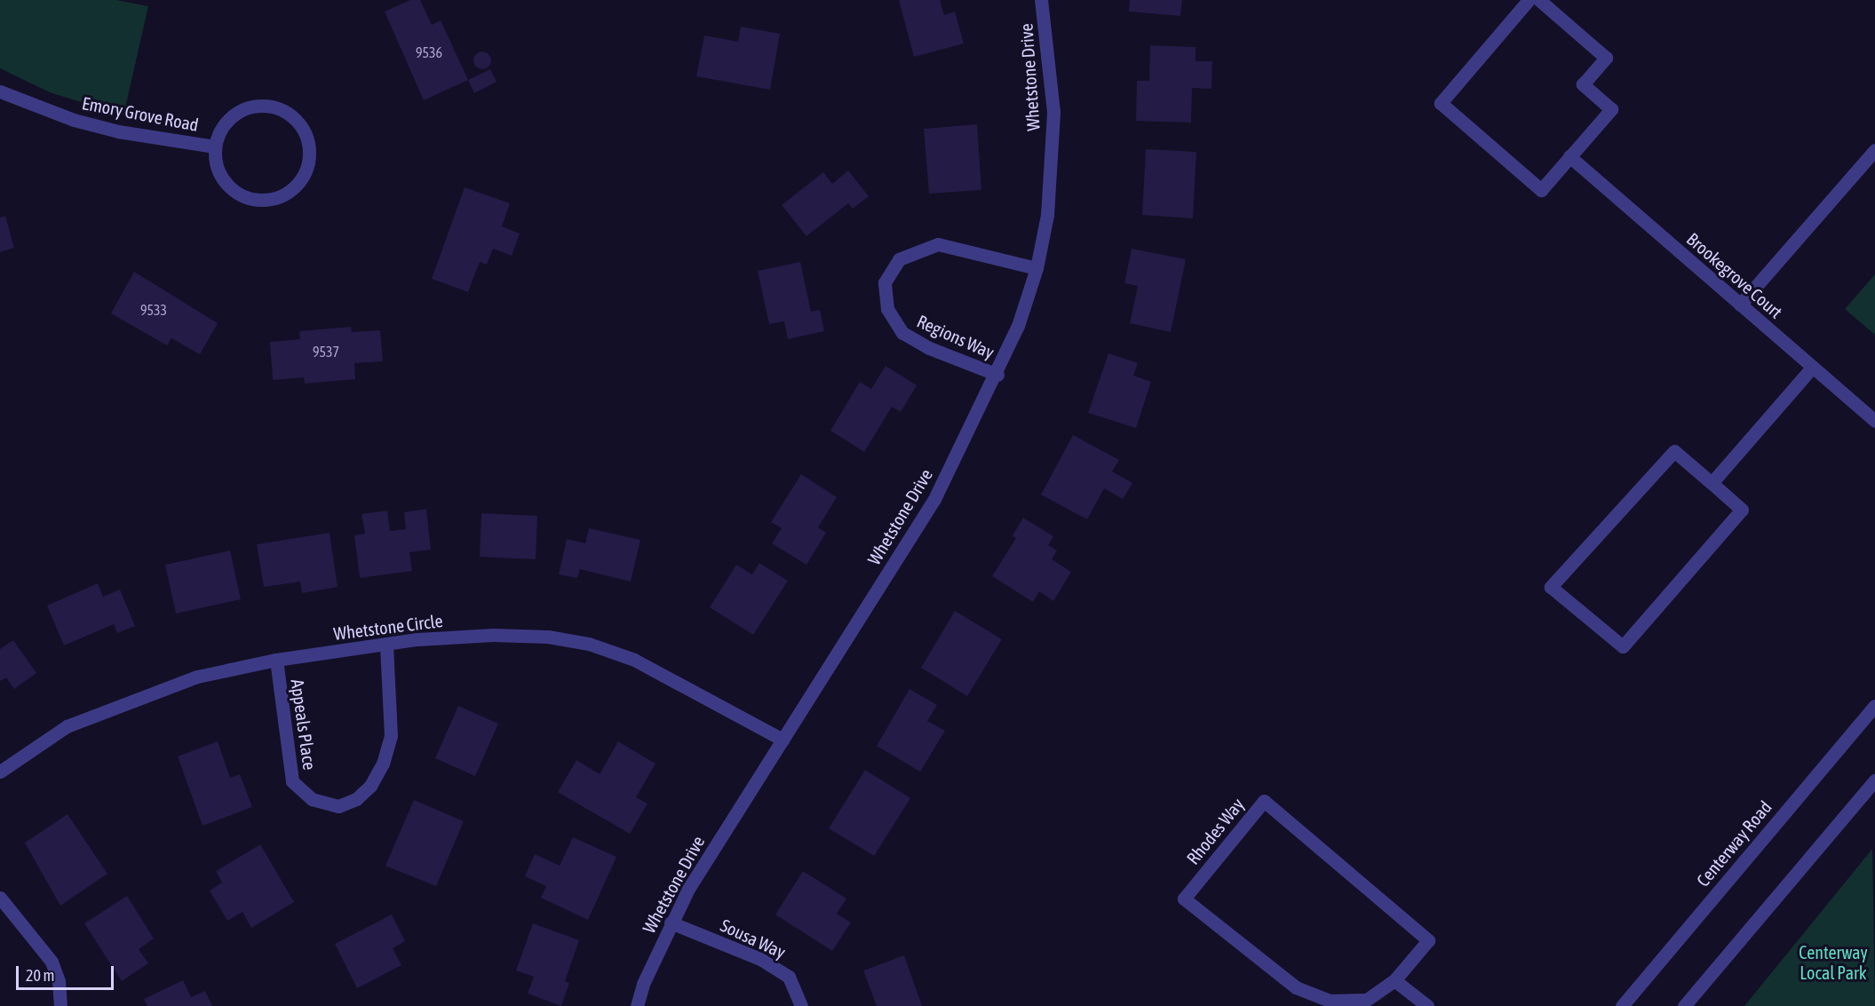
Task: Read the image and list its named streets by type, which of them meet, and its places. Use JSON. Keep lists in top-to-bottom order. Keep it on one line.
{"streets":{"street":["Whetstone Drive","Emory Grove Road","Brookegrove Court","Regions Way","Whetstone Circle","Appeals Place","Rhodes Way","Centerway Road","Sousa Way"]},"crossings":[["Whetstone Drive","Regions Way"],["Whetstone Drive","Whetstone Circle"],["Whetstone Drive","Sousa Way"],["Whetstone Circle","Appeals Place"]],"parks":["Centerway Local Park"],"house_numbers":["9536","9533","9537"],"scale_bar":"20 m"}
